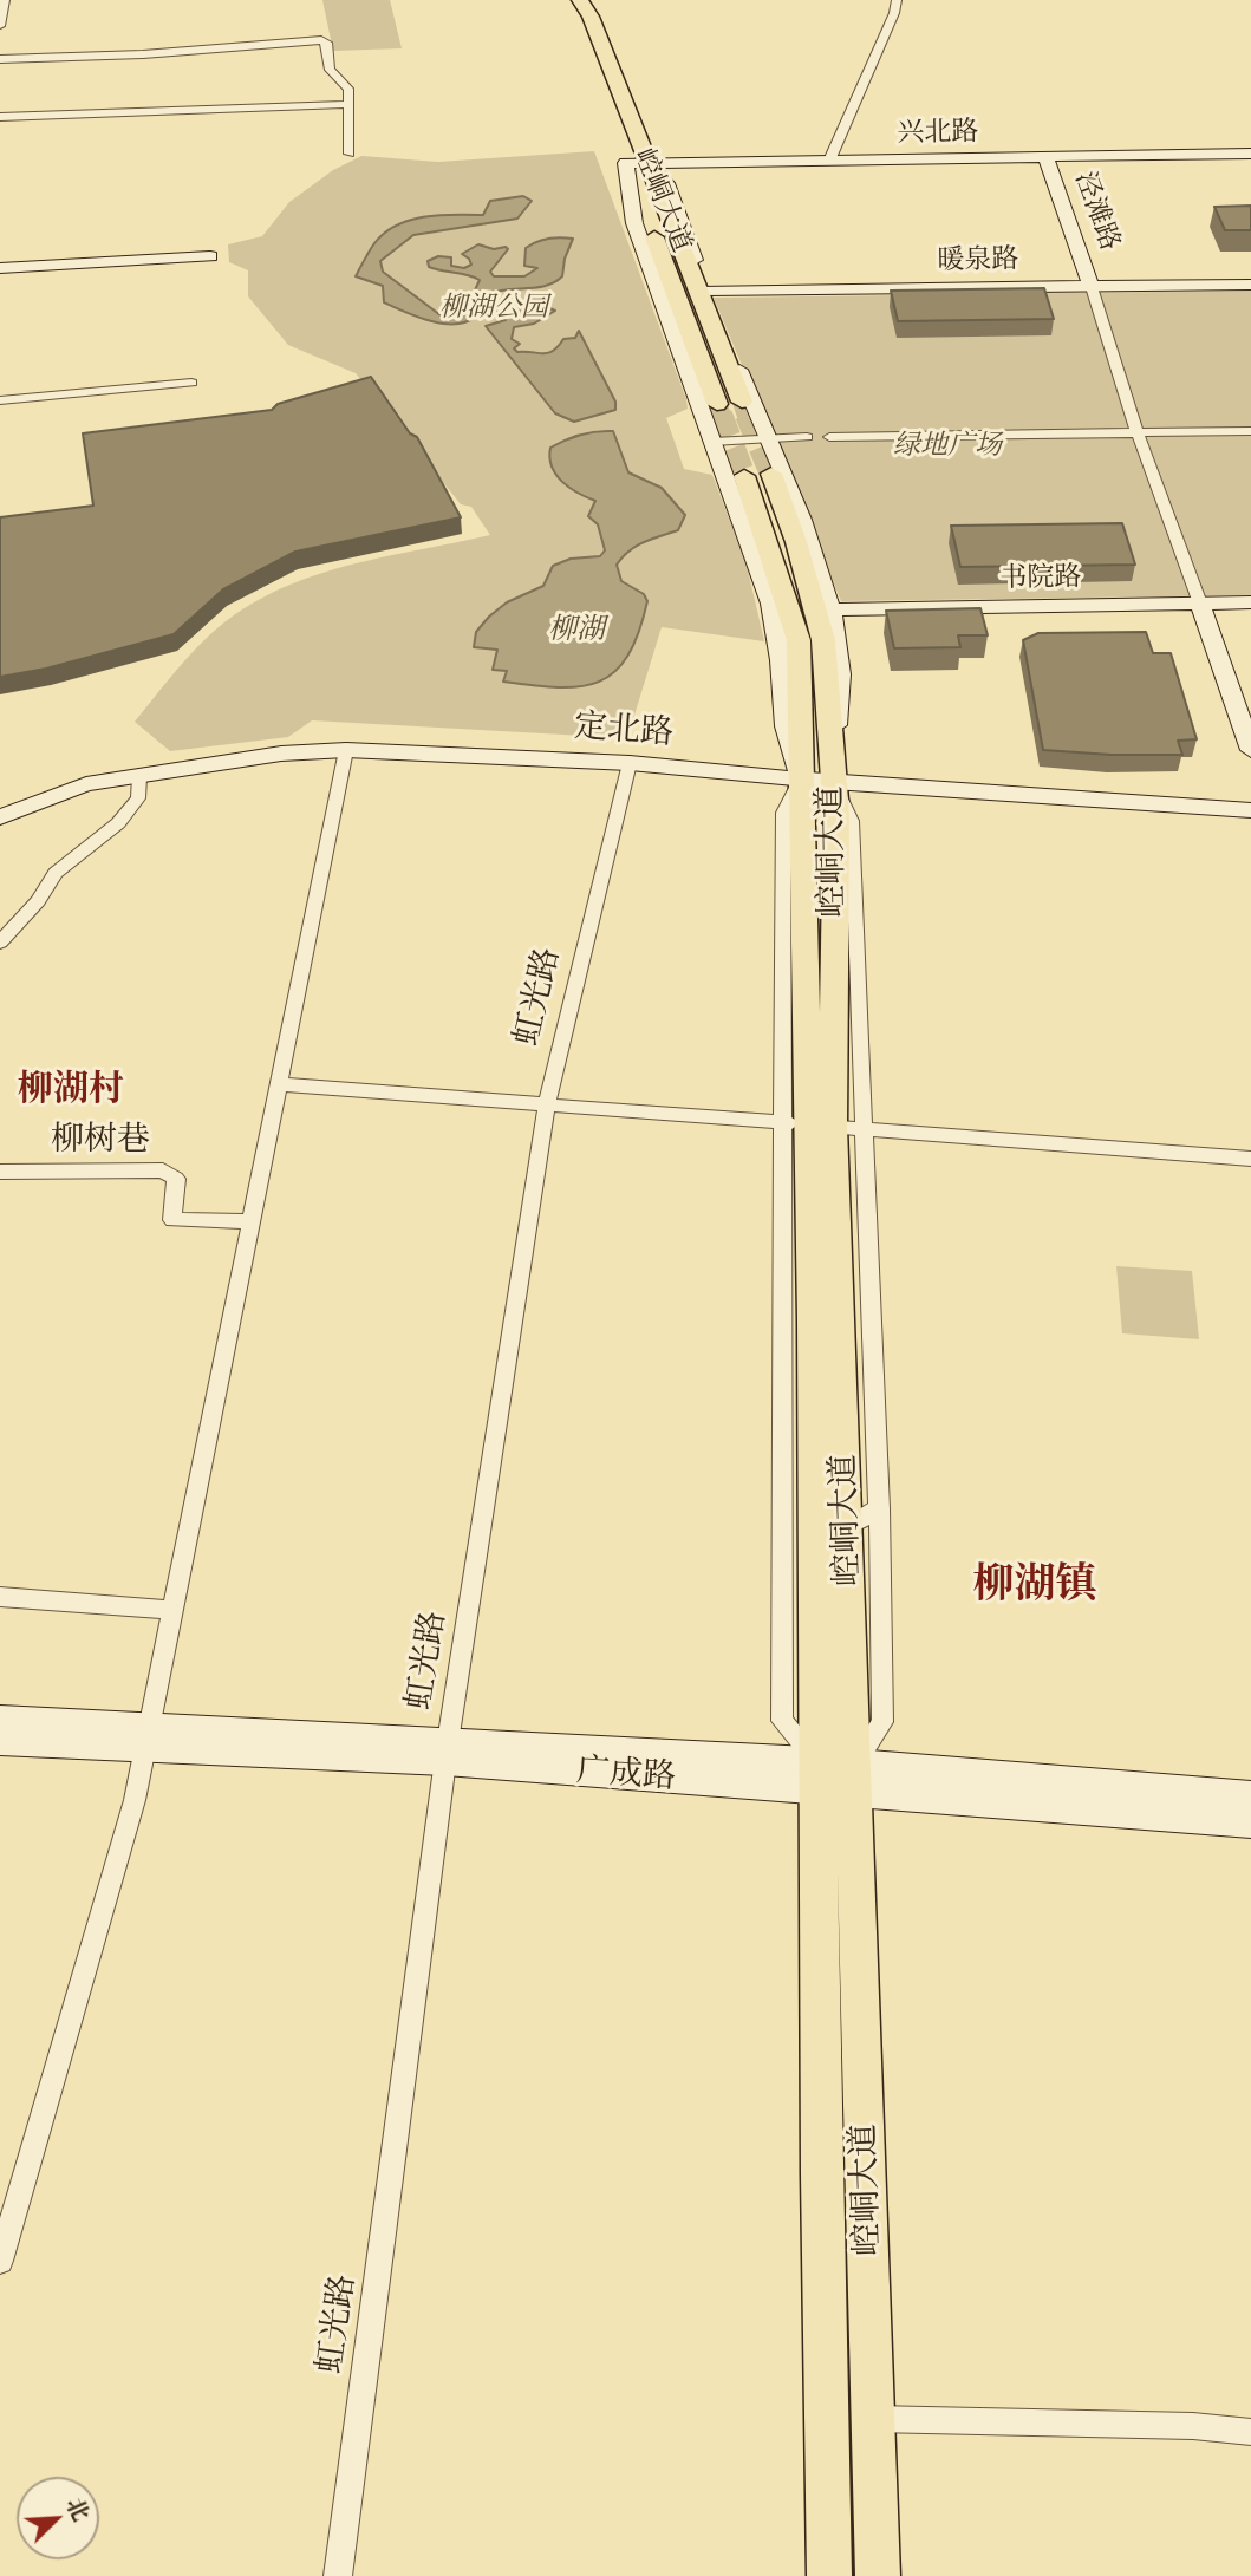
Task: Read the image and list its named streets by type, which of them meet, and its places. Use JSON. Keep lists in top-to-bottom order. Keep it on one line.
{"streets":{"main road":["崆峒大道"],"street":["兴北路","泾滩路","暖泉路","书院路","定北路","虹光路","柳树巷","广成路"]},"crossings":[["兴北路","崆峒大道"],["兴北路","泾滩路"],["崆峒大道","定北路"],["崆峒大道","广成路"],["泾滩路","暖泉路"],["定北路","虹光路"],["虹光路","广成路"]],"districts":["柳湖村","柳湖镇"],"water":["柳湖"],"parks":["柳湖公园","绿地广场"],"north":"top right"}
